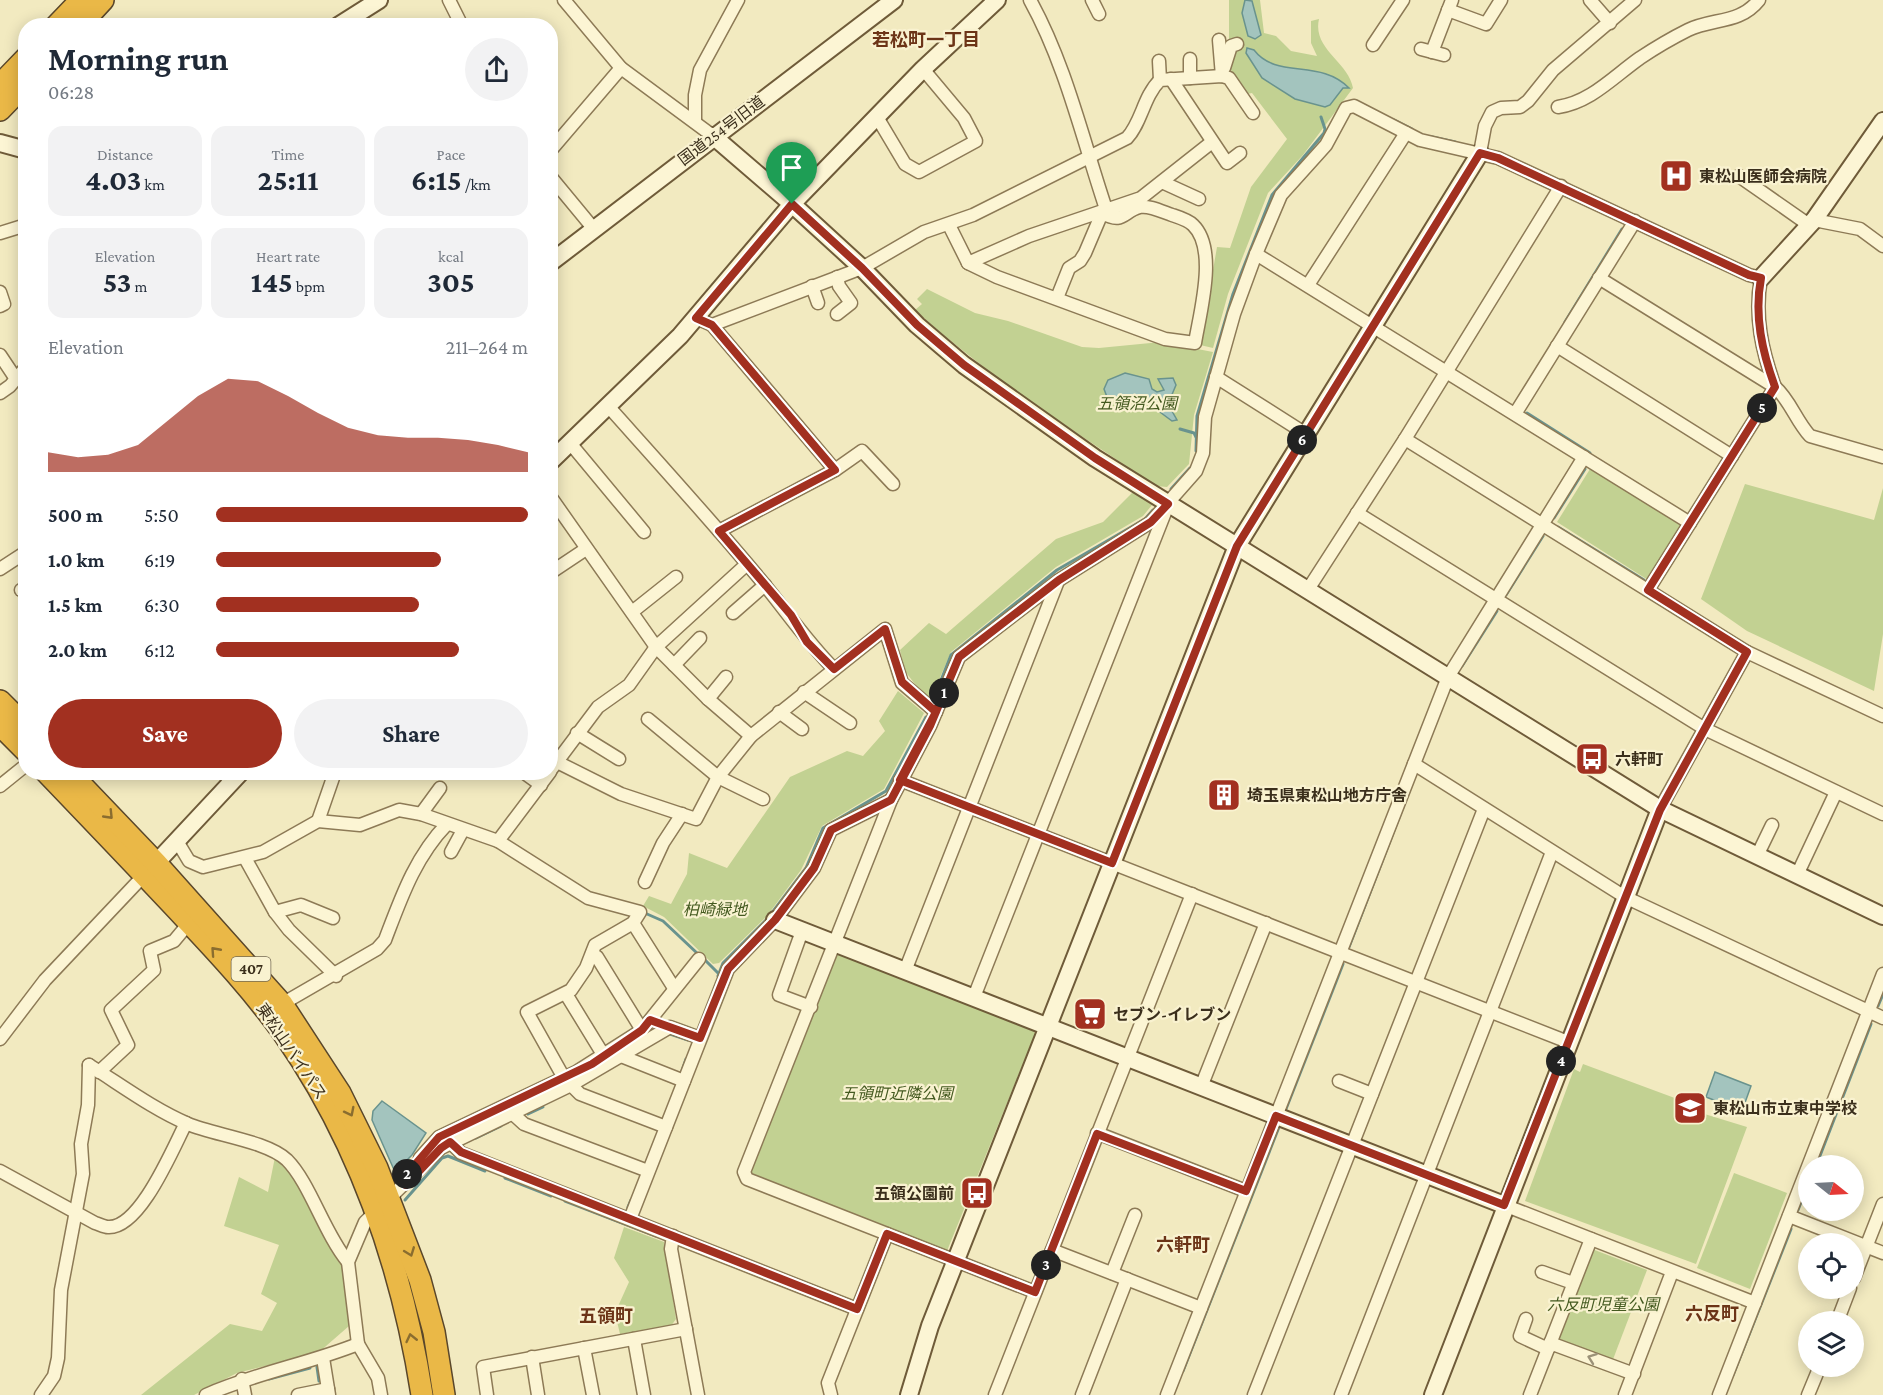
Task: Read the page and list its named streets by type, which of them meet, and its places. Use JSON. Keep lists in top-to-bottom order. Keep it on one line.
{"streets":{"highway":["407","東松山バイパス"],"street":["国道254号旧道"]},"districts":["若松町一丁目","六軒町","六反町","五領町"],"parks":["五領沼公園","柏崎緑地","五領町近隣公園","六反町児童公園"],"places":{"hospital":["東松山医師会病院"],"bus stop":["六軒町","五領公園前"],"building":["埼玉県東松山地方庁舎"],"supermarket":["セブン-イレブン"],"school or university":["東松山市立東中学校"]},"north":"right","page":{"heading":["Morning run","06:28"],"stats":[["Distance","4.03 km"],["Time","25:11"],["Pace","6:15 /km"],["Elevation","53 m"],["Heart rate","145 bpm"],["kcal","305"]],"chart":["Elevation","211–264 m"],"pins":["5","6","1","4","2","3"],"list":[{"name":"500 m","note":"5:50"},{"name":"1.0 km","note":"6:19"},{"name":"1.5 km","note":"6:30"},{"name":"2.0 km","note":"6:12"}],"buttons":["Save","Share"]}}
